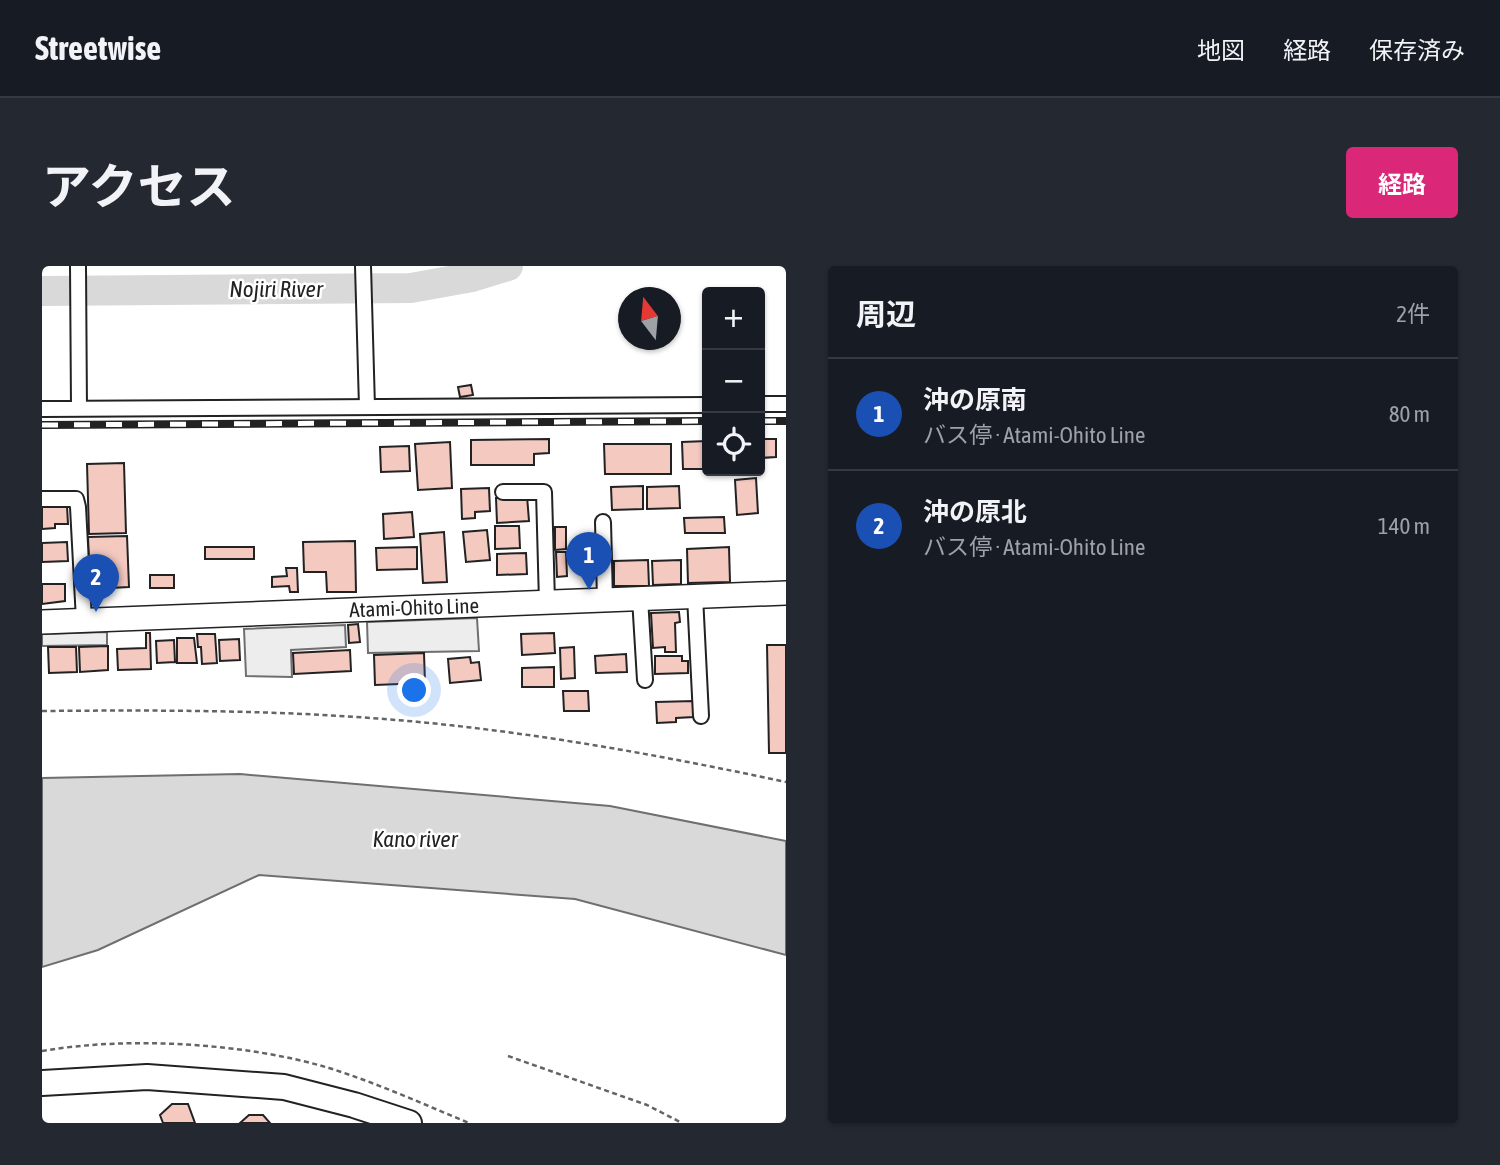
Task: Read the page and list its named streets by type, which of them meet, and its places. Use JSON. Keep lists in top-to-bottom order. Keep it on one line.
{"streets":{"main road":["Atami-Ohito Line"]},"water":["Nojiri River","Kano river"],"north":"top","page":{"header":"Streetwise","nav":["地図","経路","保存済み"],"title":"アクセス","buttons":"経路","heading":["周辺","2件"],"map_buttons":["+","−"],"list":[{"mark":"1","name":"沖の原南","note":"バス停 · Atami-Ohito Line","value":"80 m"},{"mark":"2","name":"沖の原北","note":"バス停 · Atami-Ohito Line","value":"140 m"}],"pins":["1","2"]}}
